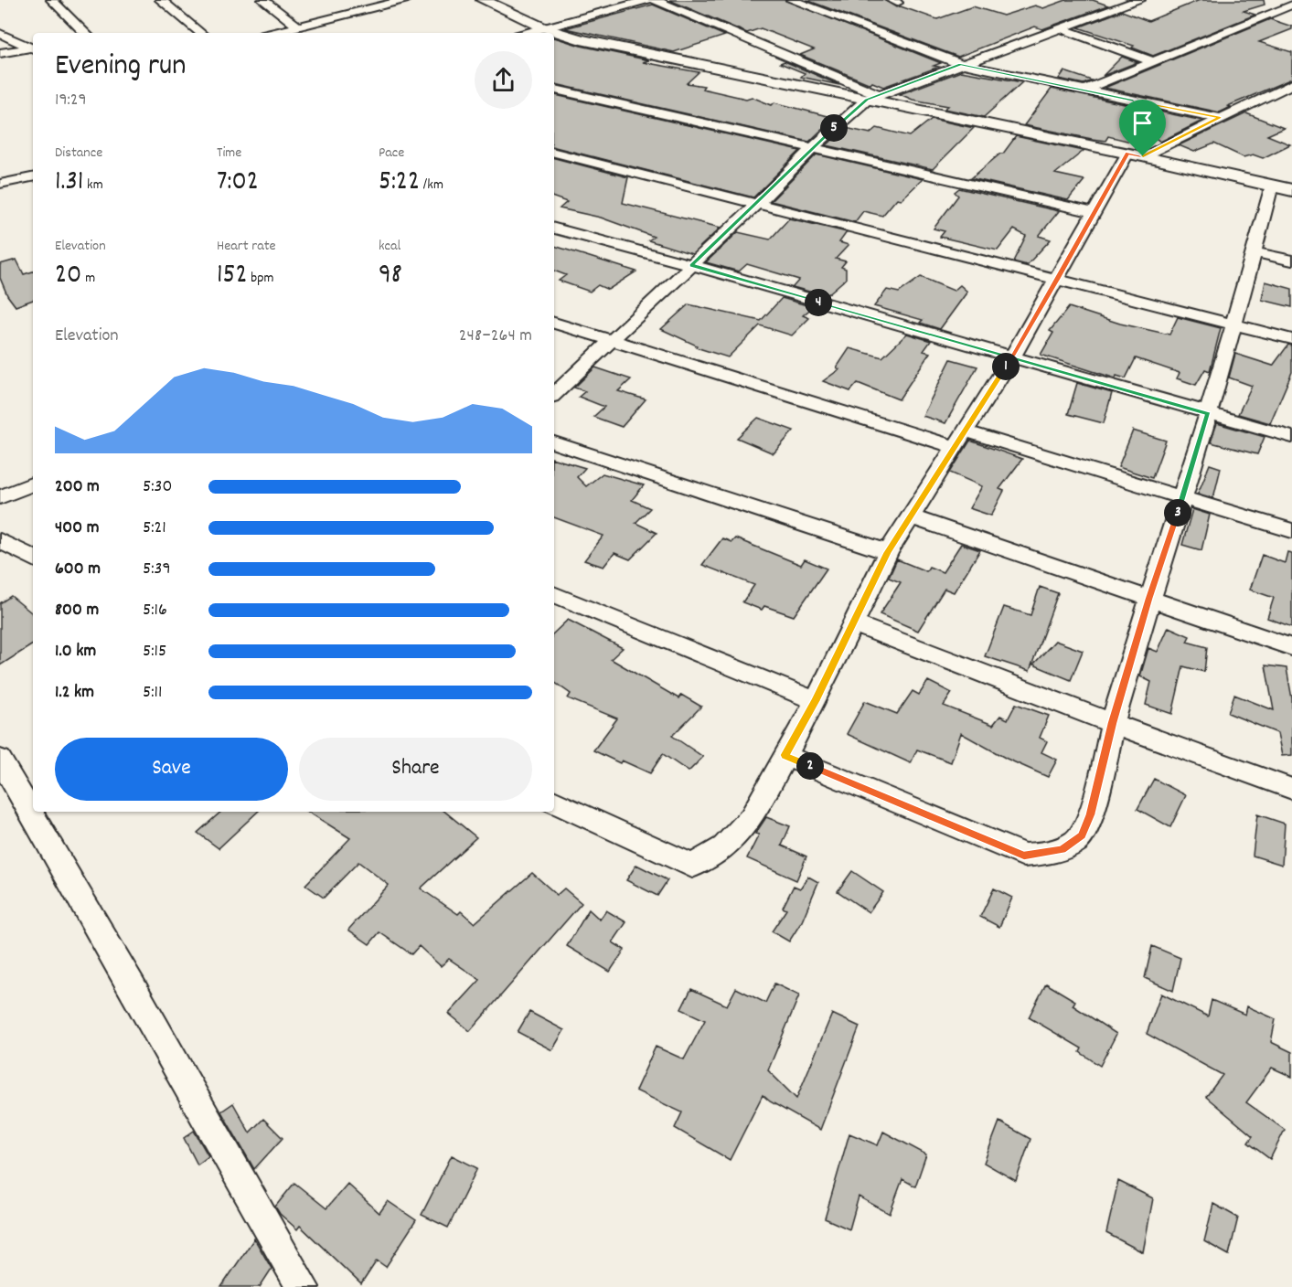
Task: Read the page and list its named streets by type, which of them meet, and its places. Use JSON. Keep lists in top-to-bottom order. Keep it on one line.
{"page":{"heading":["Evening run","19:29"],"pins":["5","4","1","3","2"],"stats":[["Distance","1.31 km"],["Time","7:02"],["Pace","5:22 /km"],["Elevation","20 m"],["Heart rate","152 bpm"],["kcal","98"]],"chart":["Elevation","248–264 m"],"list":[{"name":"200 m","note":"5:30"},{"name":"400 m","note":"5:21"},{"name":"600 m","note":"5:39"},{"name":"800 m","note":"5:16"},{"name":"1.0 km","note":"5:15"},{"name":"1.2 km","note":"5:11"}],"buttons":["Save","Share"]}}
